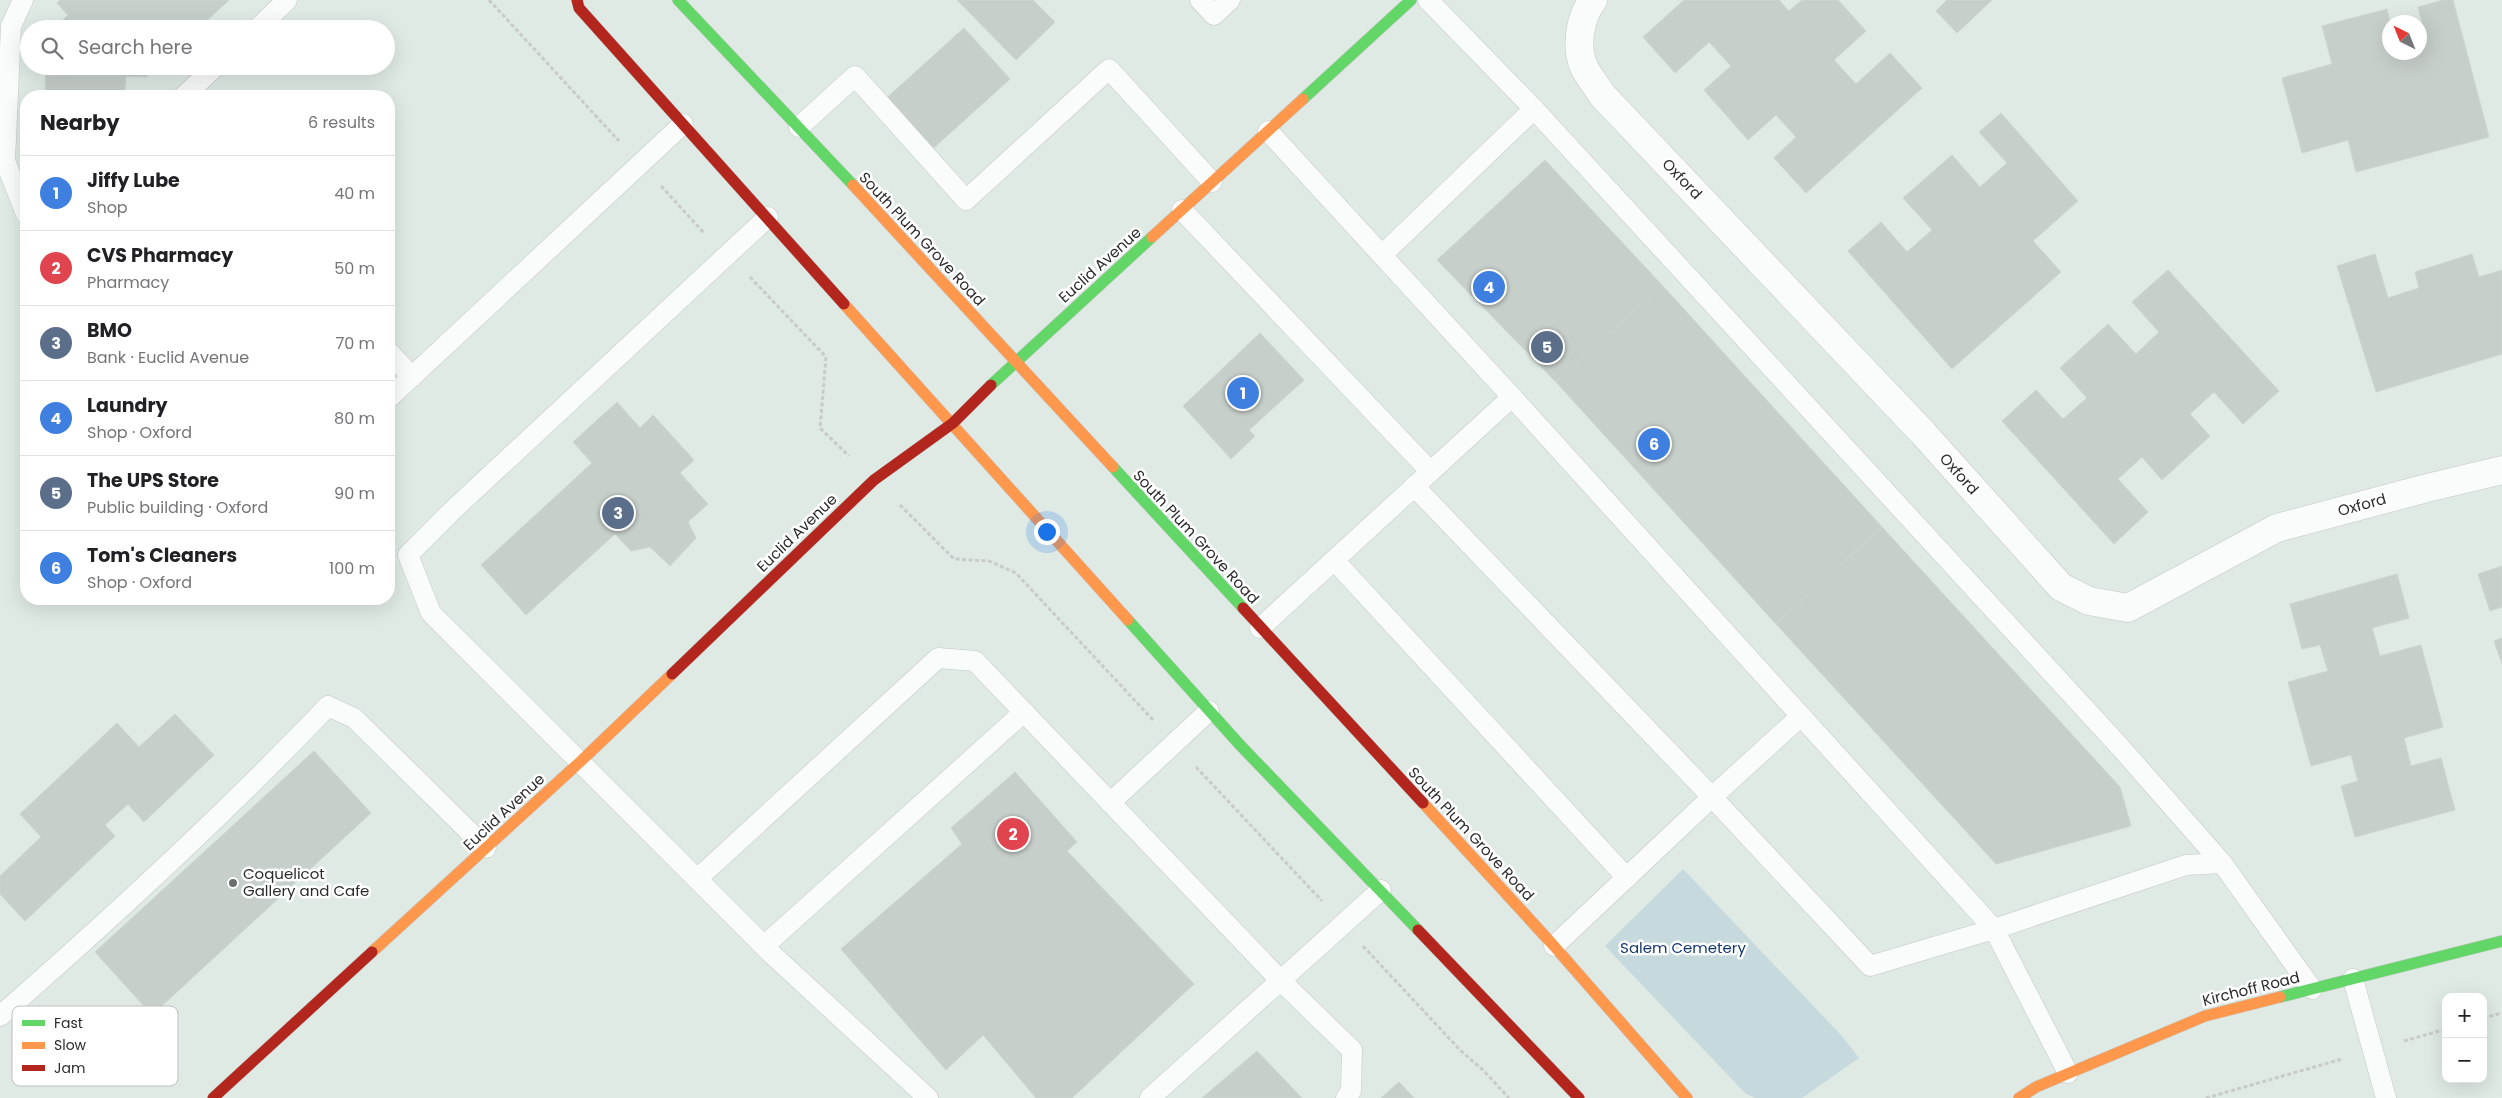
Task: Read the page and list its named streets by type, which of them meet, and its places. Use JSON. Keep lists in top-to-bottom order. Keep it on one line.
{"streets":{"main road":["South Plum Grove Road","Euclid Avenue","Kirchoff Road"],"street":["Oxford"]},"crossings":[["South Plum Grove Road","Euclid Avenue"]],"parks":["Salem Cemetery"],"places":["Coquelicot Gallery and Cafe"],"legend":["Fast","Slow","Jam"],"north":"top left","page":{"search":"Search here","heading":["Nearby","6 results"],"list":[{"mark":"1","name":"Jiffy Lube","note":"Shop","value":"40 m"},{"mark":"2","name":"CVS Pharmacy","note":"Pharmacy","value":"50 m"},{"mark":"3","name":"BMO","note":"Bank · Euclid Avenue","value":"70 m"},{"mark":"4","name":"Laundry","note":"Shop · Oxford","value":"80 m"},{"mark":"5","name":"The UPS Store","note":"Public building · Oxford","value":"90 m"},{"mark":"6","name":"Tom's Cleaners","note":"Shop · Oxford","value":"100 m"}],"pins":["4","5","1","6","3","2"],"map_buttons":["+","−"]}}
